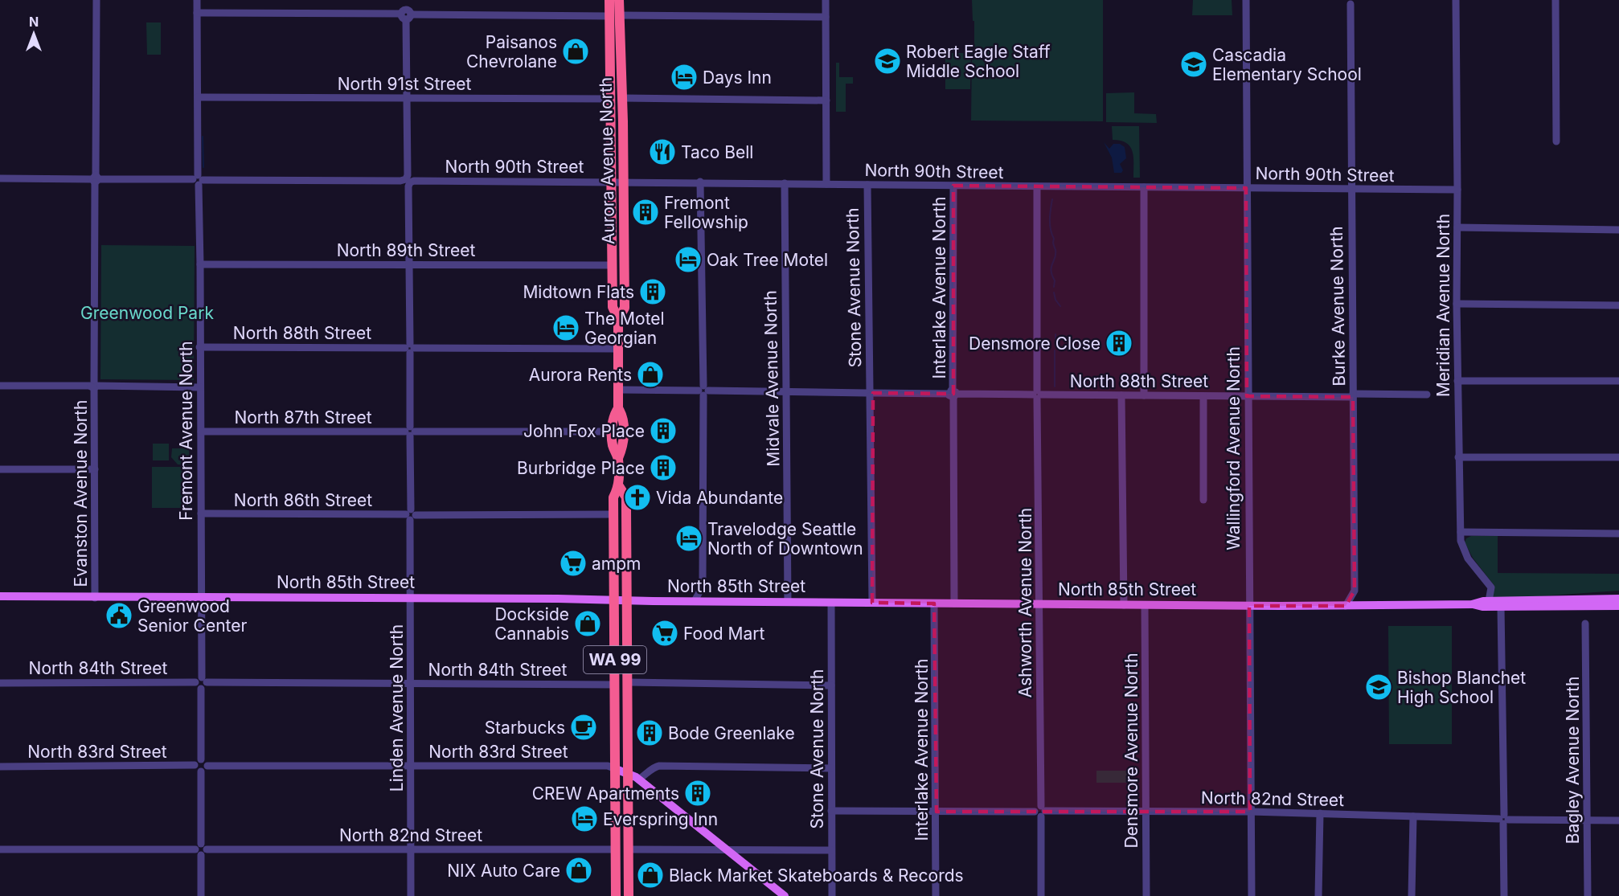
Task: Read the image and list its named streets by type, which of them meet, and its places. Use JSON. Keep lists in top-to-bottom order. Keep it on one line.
{"streets":{"highway":["Aurora Avenue North","WA 99"],"main road":["North 85th Street"],"street":["North 91st Street","North 90th Street","North 89th Street","Stone Avenue North","Interlake Avenue North","Meridian Avenue North","Burke Avenue North","North 88th Street","Midvale Avenue North","North 87th Street","Fremont Avenue North","Wallingford Avenue North","Evanston Avenue North","North 86th Street","Ashworth Avenue North","North 84th Street","Linden Avenue North","Densmore Avenue North","North 83rd Street","Bagley Avenue North","North 82nd Street"]},"crossings":[["North 91st Street","Aurora Avenue North"],["North 91st Street","Fremont Avenue North"],["North 91st Street","Linden Avenue North"],["Aurora Avenue North","North 90th Street"],["Aurora Avenue North","North 89th Street"],["Aurora Avenue North","North 88th Street"],["Aurora Avenue North","North 87th Street"],["Aurora Avenue North","North 86th Street"],["Aurora Avenue North","North 85th Street"],["Aurora Avenue North","North 84th Street"],["Aurora Avenue North","North 83rd Street"],["Aurora Avenue North","North 82nd Street"],["North 90th Street","Stone Avenue North"],["North 90th Street","Interlake Avenue North"],["North 90th Street","Meridian Avenue North"],["North 90th Street","Burke Avenue North"],["North 90th Street","Midvale Avenue North"],["North 90th Street","Fremont Avenue North"],["North 90th Street","Wallingford Avenue North"],["North 90th Street","Evanston Avenue North"],["North 90th Street","Ashworth Avenue North"],["North 90th Street","Linden Avenue North"],["North 89th Street","Fremont Avenue North"],["North 89th Street","Linden Avenue North"],["Stone Avenue North","North 88th Street"],["Stone Avenue North","North 85th Street"],["Stone Avenue North","North 82nd Street"],["Interlake Avenue North","North 88th Street"],["Interlake Avenue North","North 85th Street"],["Interlake Avenue North","North 82nd Street"],["Meridian Avenue North","North 85th Street"],["Burke Avenue North","North 88th Street"],["Burke Avenue North","North 85th Street"],["North 88th Street","Midvale Avenue North"],["North 88th Street","Fremont Avenue North"],["North 88th Street","Wallingford Avenue North"],["North 88th Street","Ashworth Avenue North"],["North 88th Street","Linden Avenue North"],["Midvale Avenue North","North 85th Street"],["North 87th Street","Fremont Avenue North"],["North 87th Street","Linden Avenue North"],["Fremont Avenue North","North 86th Street"],["Fremont Avenue North","North 85th Street"],["Fremont Avenue North","North 84th Street"],["Fremont Avenue North","North 83rd Street"],["Wallingford Avenue North","North 85th Street"],["Wallingford Avenue North","North 82nd Street"],["Evanston Avenue North","North 85th Street"],["North 86th Street","Linden Avenue North"],["North 85th Street","Ashworth Avenue North"],["North 85th Street","Linden Avenue North"],["North 85th Street","Densmore Avenue North"],["Ashworth Avenue North","North 82nd Street"],["North 84th Street","Linden Avenue North"],["Linden Avenue North","North 83rd Street"],["Linden Avenue North","North 82nd Street"],["Densmore Avenue North","North 82nd Street"],["Bagley Avenue North","North 82nd Street"]],"parks":["Greenwood Park"],"places":{"shop":["Paisanos Chevrolane","Aurora Rents","Dockside Cannabis","NIX Auto Care","Black Market Skateboards & Records"],"school or university":["Robert Eagle Staff Middle School","Cascadia Elementary School","Bishop Blanchet High School"],"hotel":["Days Inn","Oak Tree Motel","The Motel Georgian","Travelodge Seattle North of Downtown","Everspring Inn"],"restaurant":["Taco Bell"],"building":["Fremont Fellowship","Midtown Flats","Densmore Close","John Fox Place","Burbridge Place","Bode Greenlake","CREW Apartments"],"church":["Vida Abundante"],"supermarket":["ampm","Food Mart"],"public building":["Greenwood Senior Center"],"cafe":["Starbucks"]},"north":"top"}
